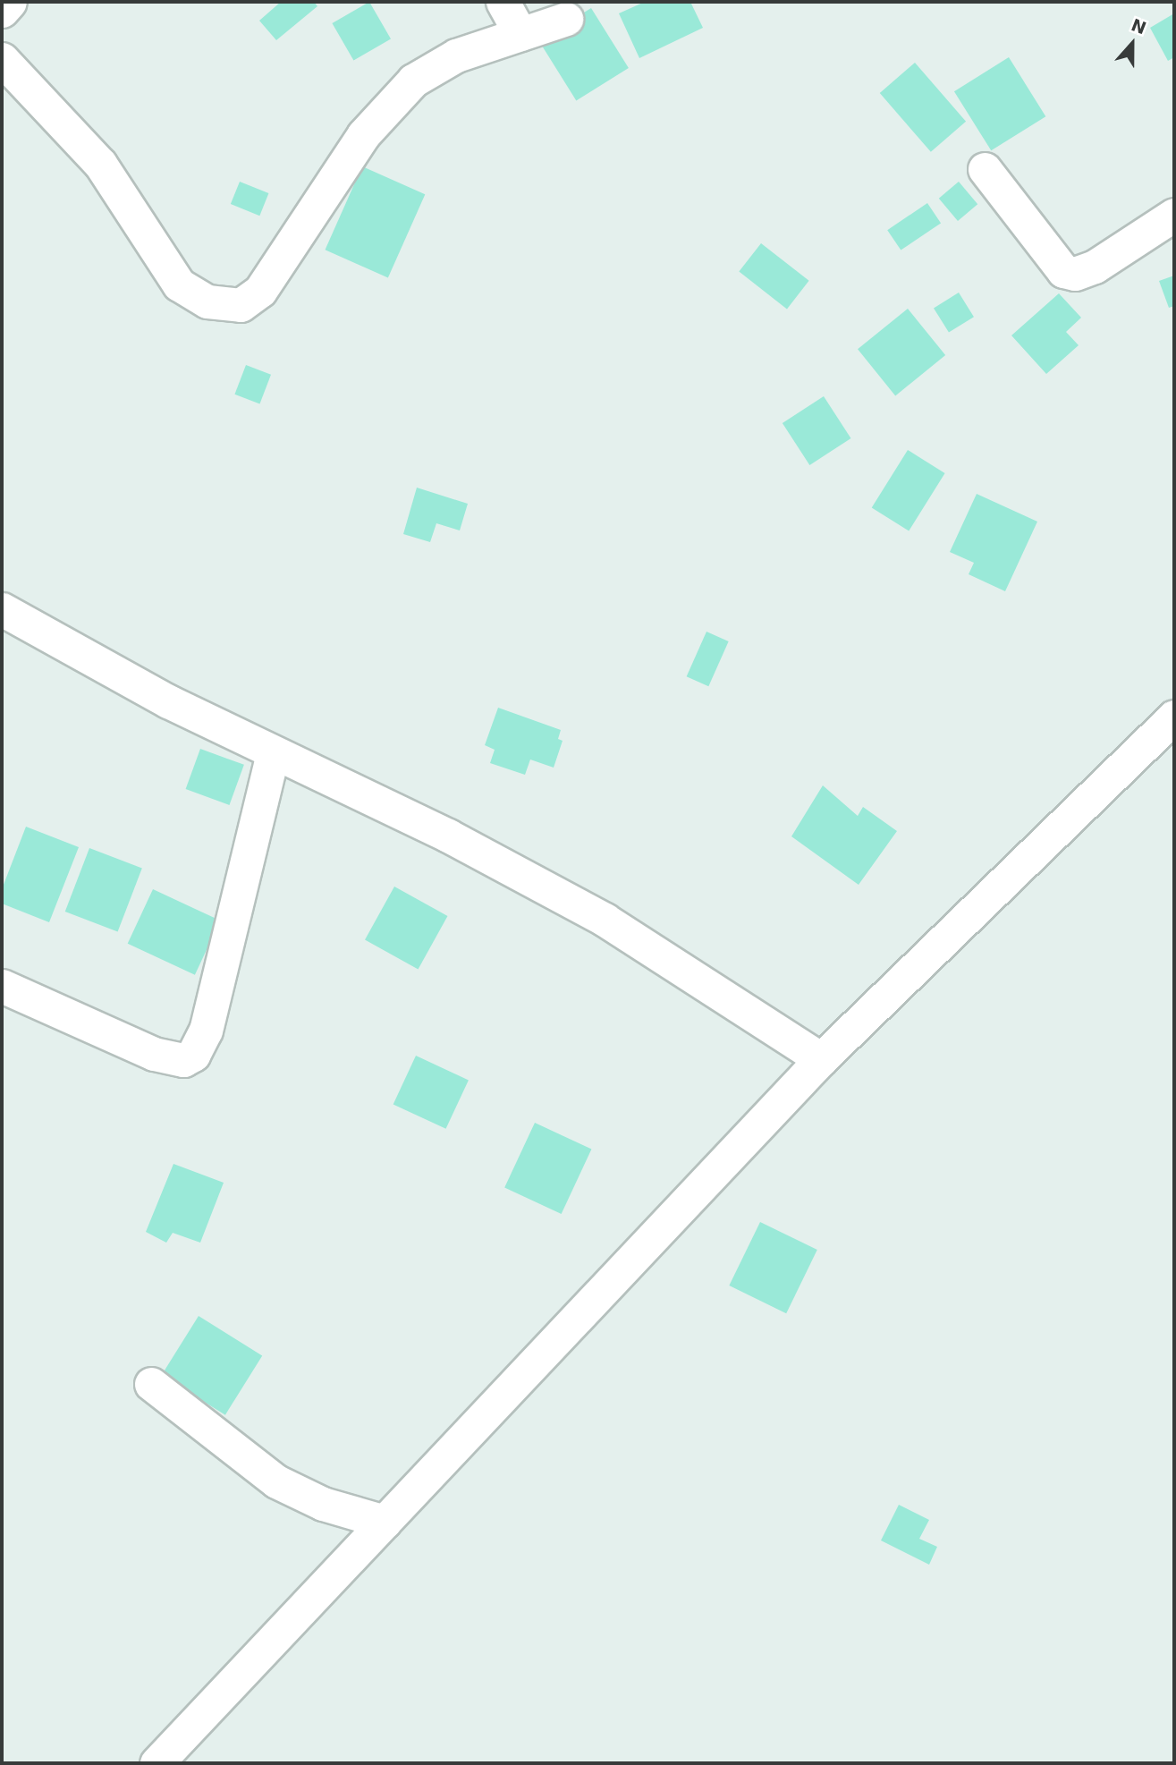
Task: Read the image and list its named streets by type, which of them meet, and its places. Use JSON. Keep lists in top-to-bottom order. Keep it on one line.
{"north":"top"}
